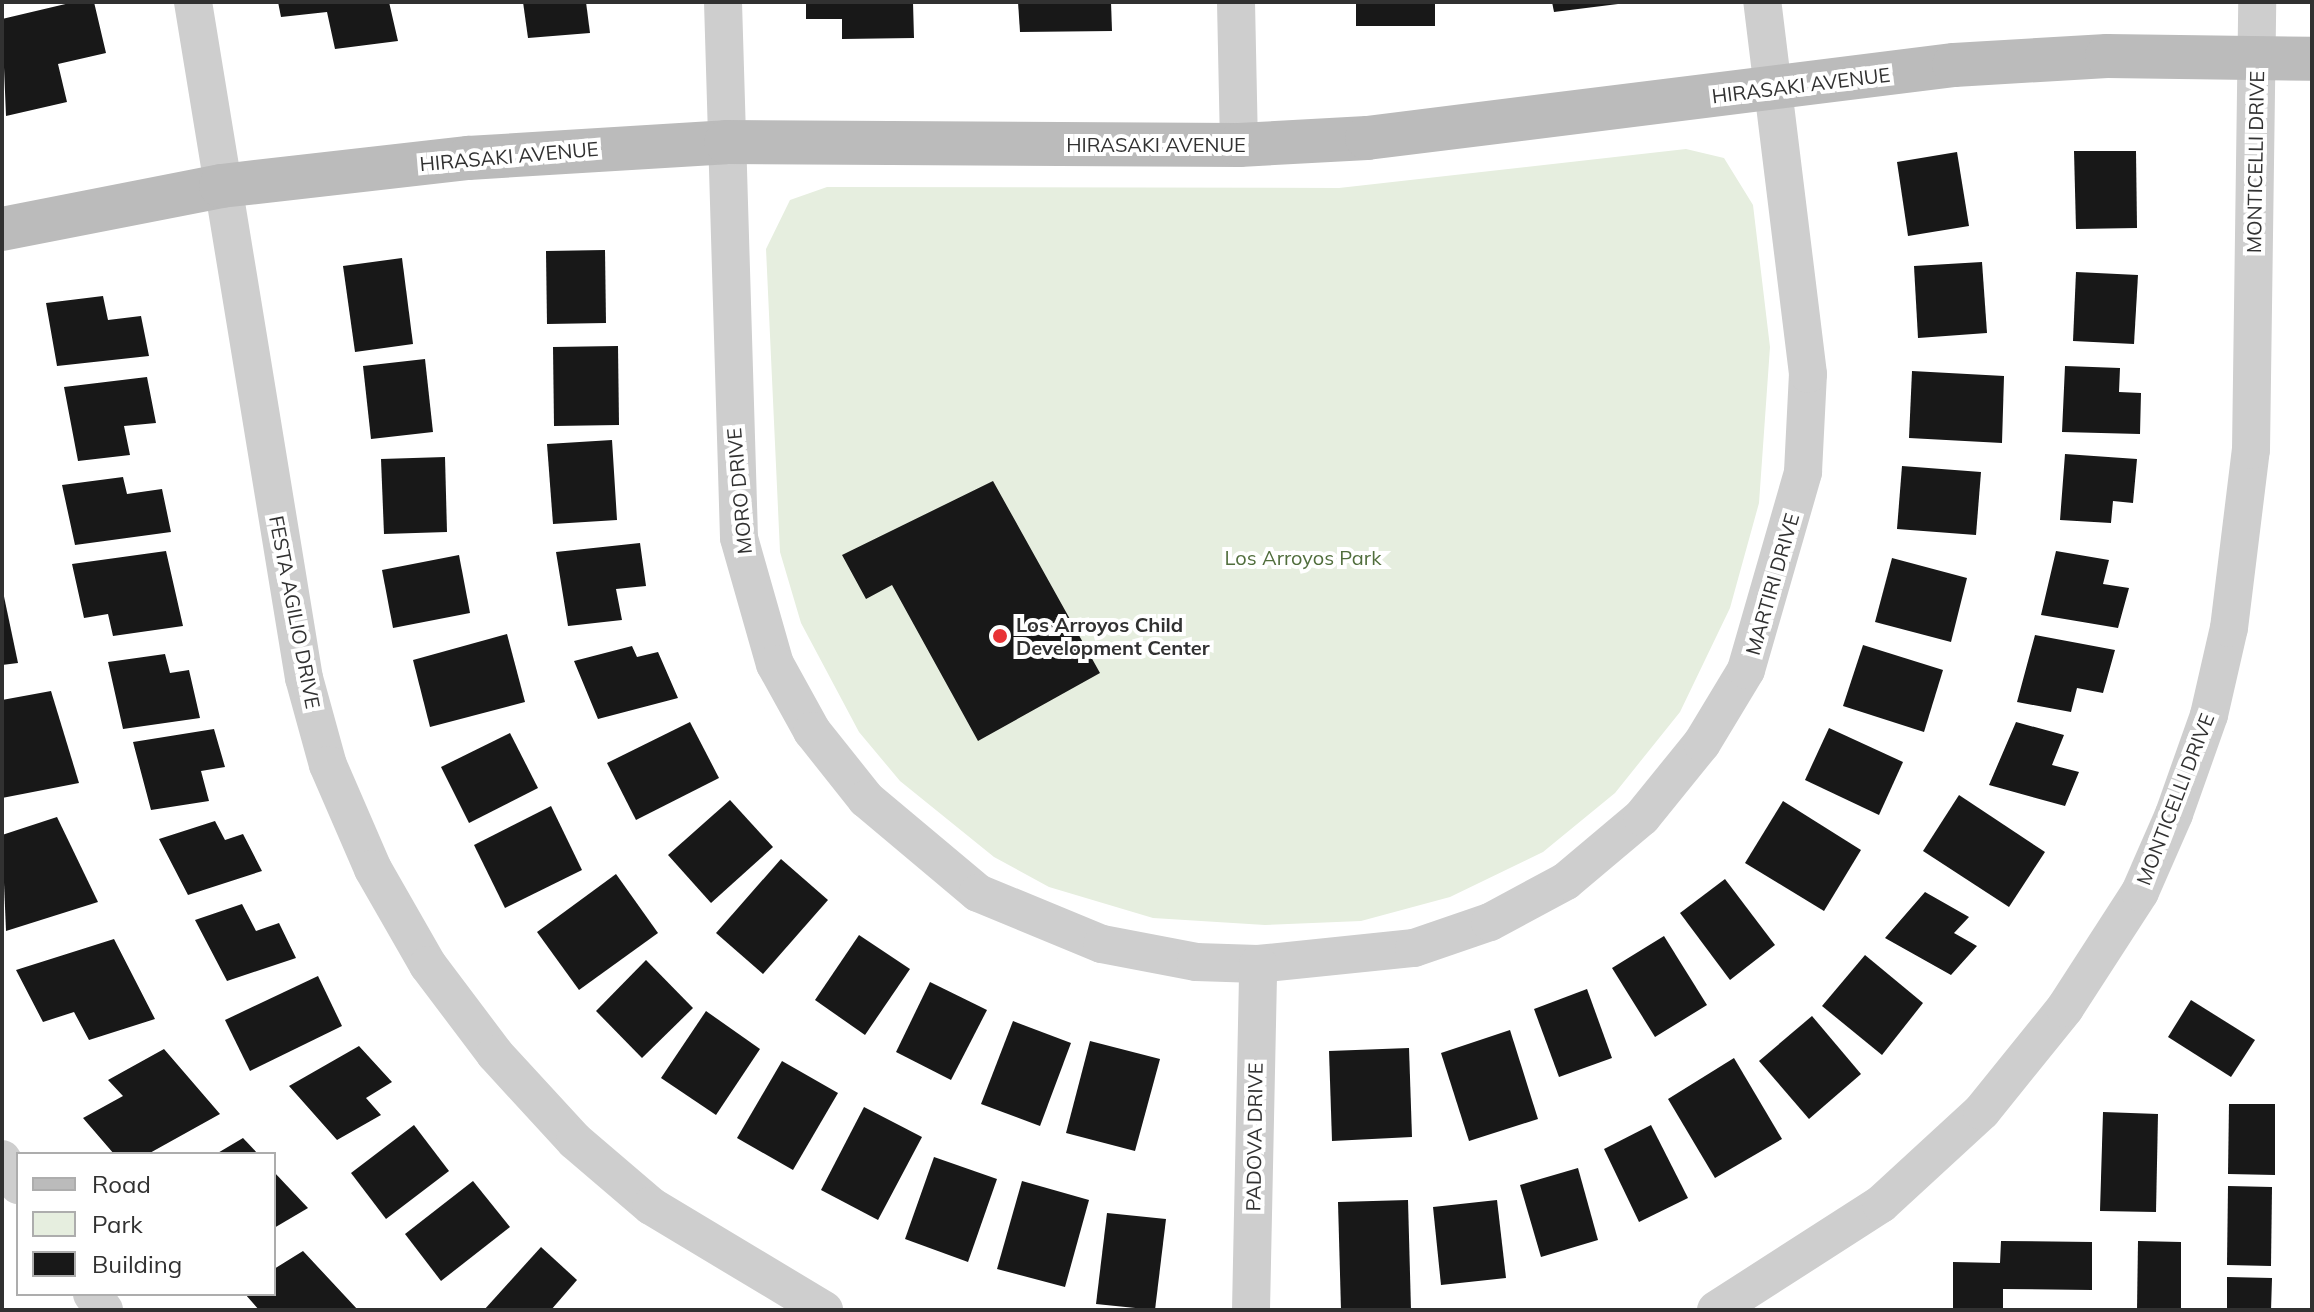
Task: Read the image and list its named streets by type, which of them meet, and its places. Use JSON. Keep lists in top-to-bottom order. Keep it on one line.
{"streets":{"street":["HIRASAKI AVENUE","MONTICELLI DRIVE","MORO DRIVE","MARTIRI DRIVE","FESTA AGILIO DRIVE","PADOVA DRIVE"]},"crossings":[["HIRASAKI AVENUE","MONTICELLI DRIVE"],["HIRASAKI AVENUE","MORO DRIVE"],["HIRASAKI AVENUE","MARTIRI DRIVE"],["HIRASAKI AVENUE","FESTA AGILIO DRIVE"],["MORO DRIVE","MARTIRI DRIVE"],["MORO DRIVE","PADOVA DRIVE"],["MARTIRI DRIVE","PADOVA DRIVE"]],"parks":["Los Arroyos Park"],"places":["Los Arroyos Child Development Center"],"legend":["Road","Park","Building"]}
